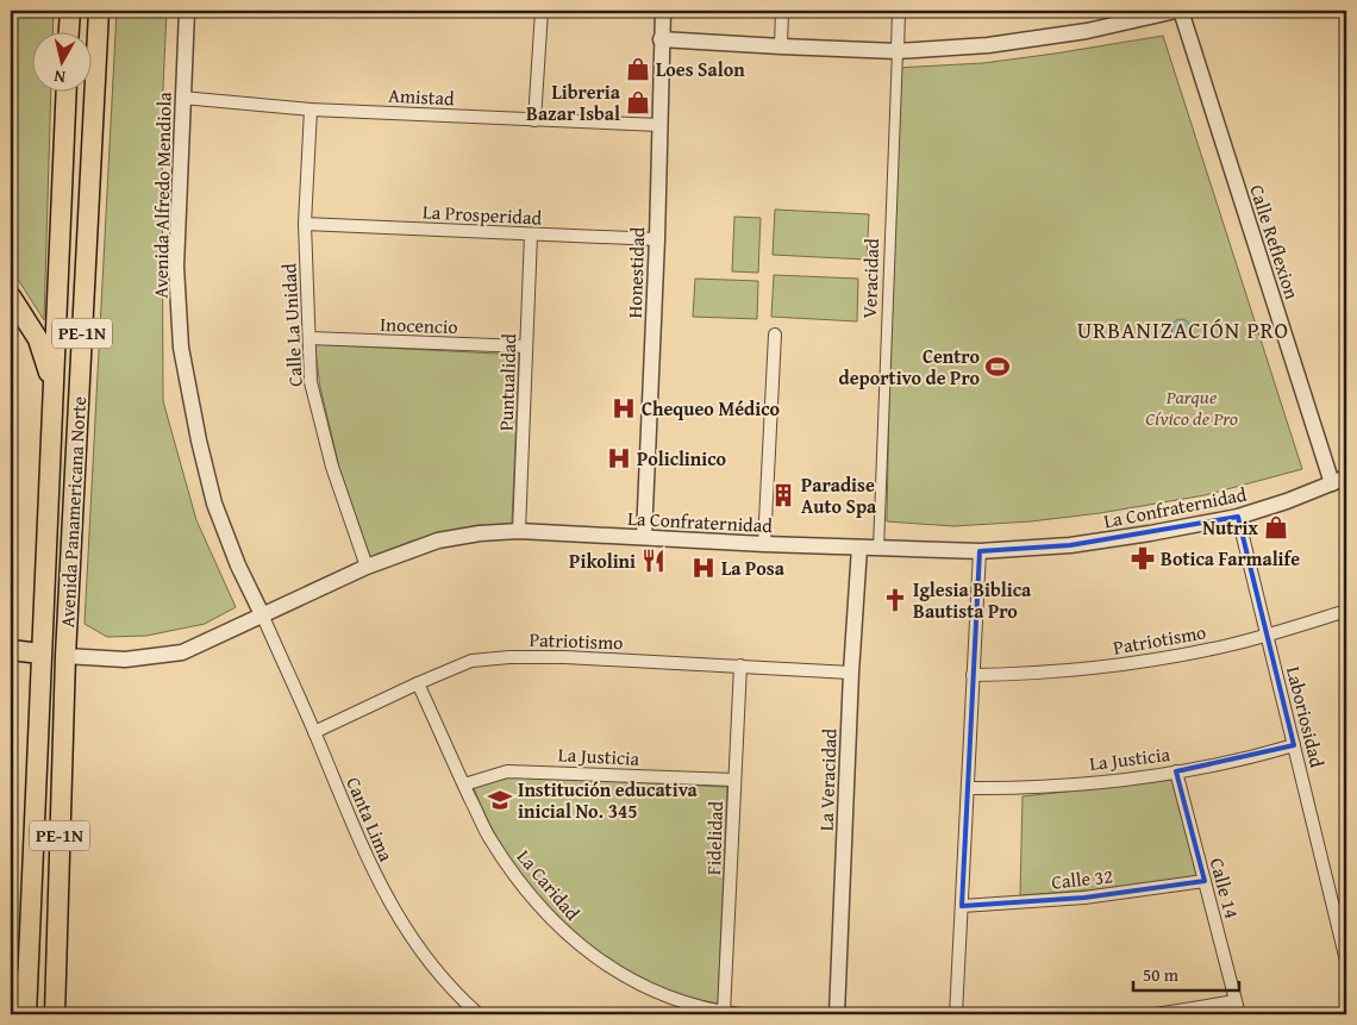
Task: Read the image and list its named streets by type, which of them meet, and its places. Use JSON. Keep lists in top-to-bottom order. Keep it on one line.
{"streets":{"highway":["PE-1N","Avenida Panamericana Norte"],"street":["Amistad","Avenida Alfredo Mendiola","La Prosperidad","Calle Reflexion","Honestidad","Veracidad","Calle La Unidad","Inocencio","Puntualidad","La Confraternidad","Patriotismo","Laboriosidad","La Justicia","La Veracidad","Canta Lima","Fidelidad","Calle 32","La Caridad","Calle 14"]},"crossings":[["Amistad","Avenida Alfredo Mendiola"],["Amistad","Honestidad"],["Amistad","Calle La Unidad"],["Avenida Alfredo Mendiola","La Confraternidad"],["Avenida Alfredo Mendiola","Canta Lima"],["La Prosperidad","Honestidad"],["La Prosperidad","Calle La Unidad"],["La Prosperidad","Puntualidad"],["Calle Reflexion","La Confraternidad"],["Honestidad","La Confraternidad"],["Veracidad","La Confraternidad"],["Calle La Unidad","Inocencio"],["Calle La Unidad","La Confraternidad"],["Inocencio","Puntualidad"],["Puntualidad","La Confraternidad"],["La Confraternidad","Avenida Panamericana Norte"],["La Confraternidad","Laboriosidad"],["La Confraternidad","La Veracidad"],["La Confraternidad","Canta Lima"],["Patriotismo","Laboriosidad"],["Patriotismo","La Veracidad"],["Patriotismo","Canta Lima"],["Patriotismo","Fidelidad"],["Patriotismo","La Caridad"],["Laboriosidad","La Justicia"],["La Justicia","Fidelidad"],["La Justicia","La Caridad"],["La Justicia","Calle 14"],["Fidelidad","La Caridad"],["Calle 32","Calle 14"]],"districts":["URBANIZACIÓN PRO"],"parks":["Parque Cívico de Pro"],"places":{"shop":["Loes Salon","Libreria Bazar Isbal","Nutrix"],"sports":["Centro deportivo de Pro"],"hospital":["Chequeo Médico","Policlinico","La Posa"],"building":["Paradise Auto Spa"],"pharmacy":["Botica Farmalife"],"restaurant":["Pikolini"],"church":["Iglesia Biblica Bautista Pro"],"school or university":["Institución educativa inicial No. 345"]},"scale_bar":"50 m","north":"bottom"}
